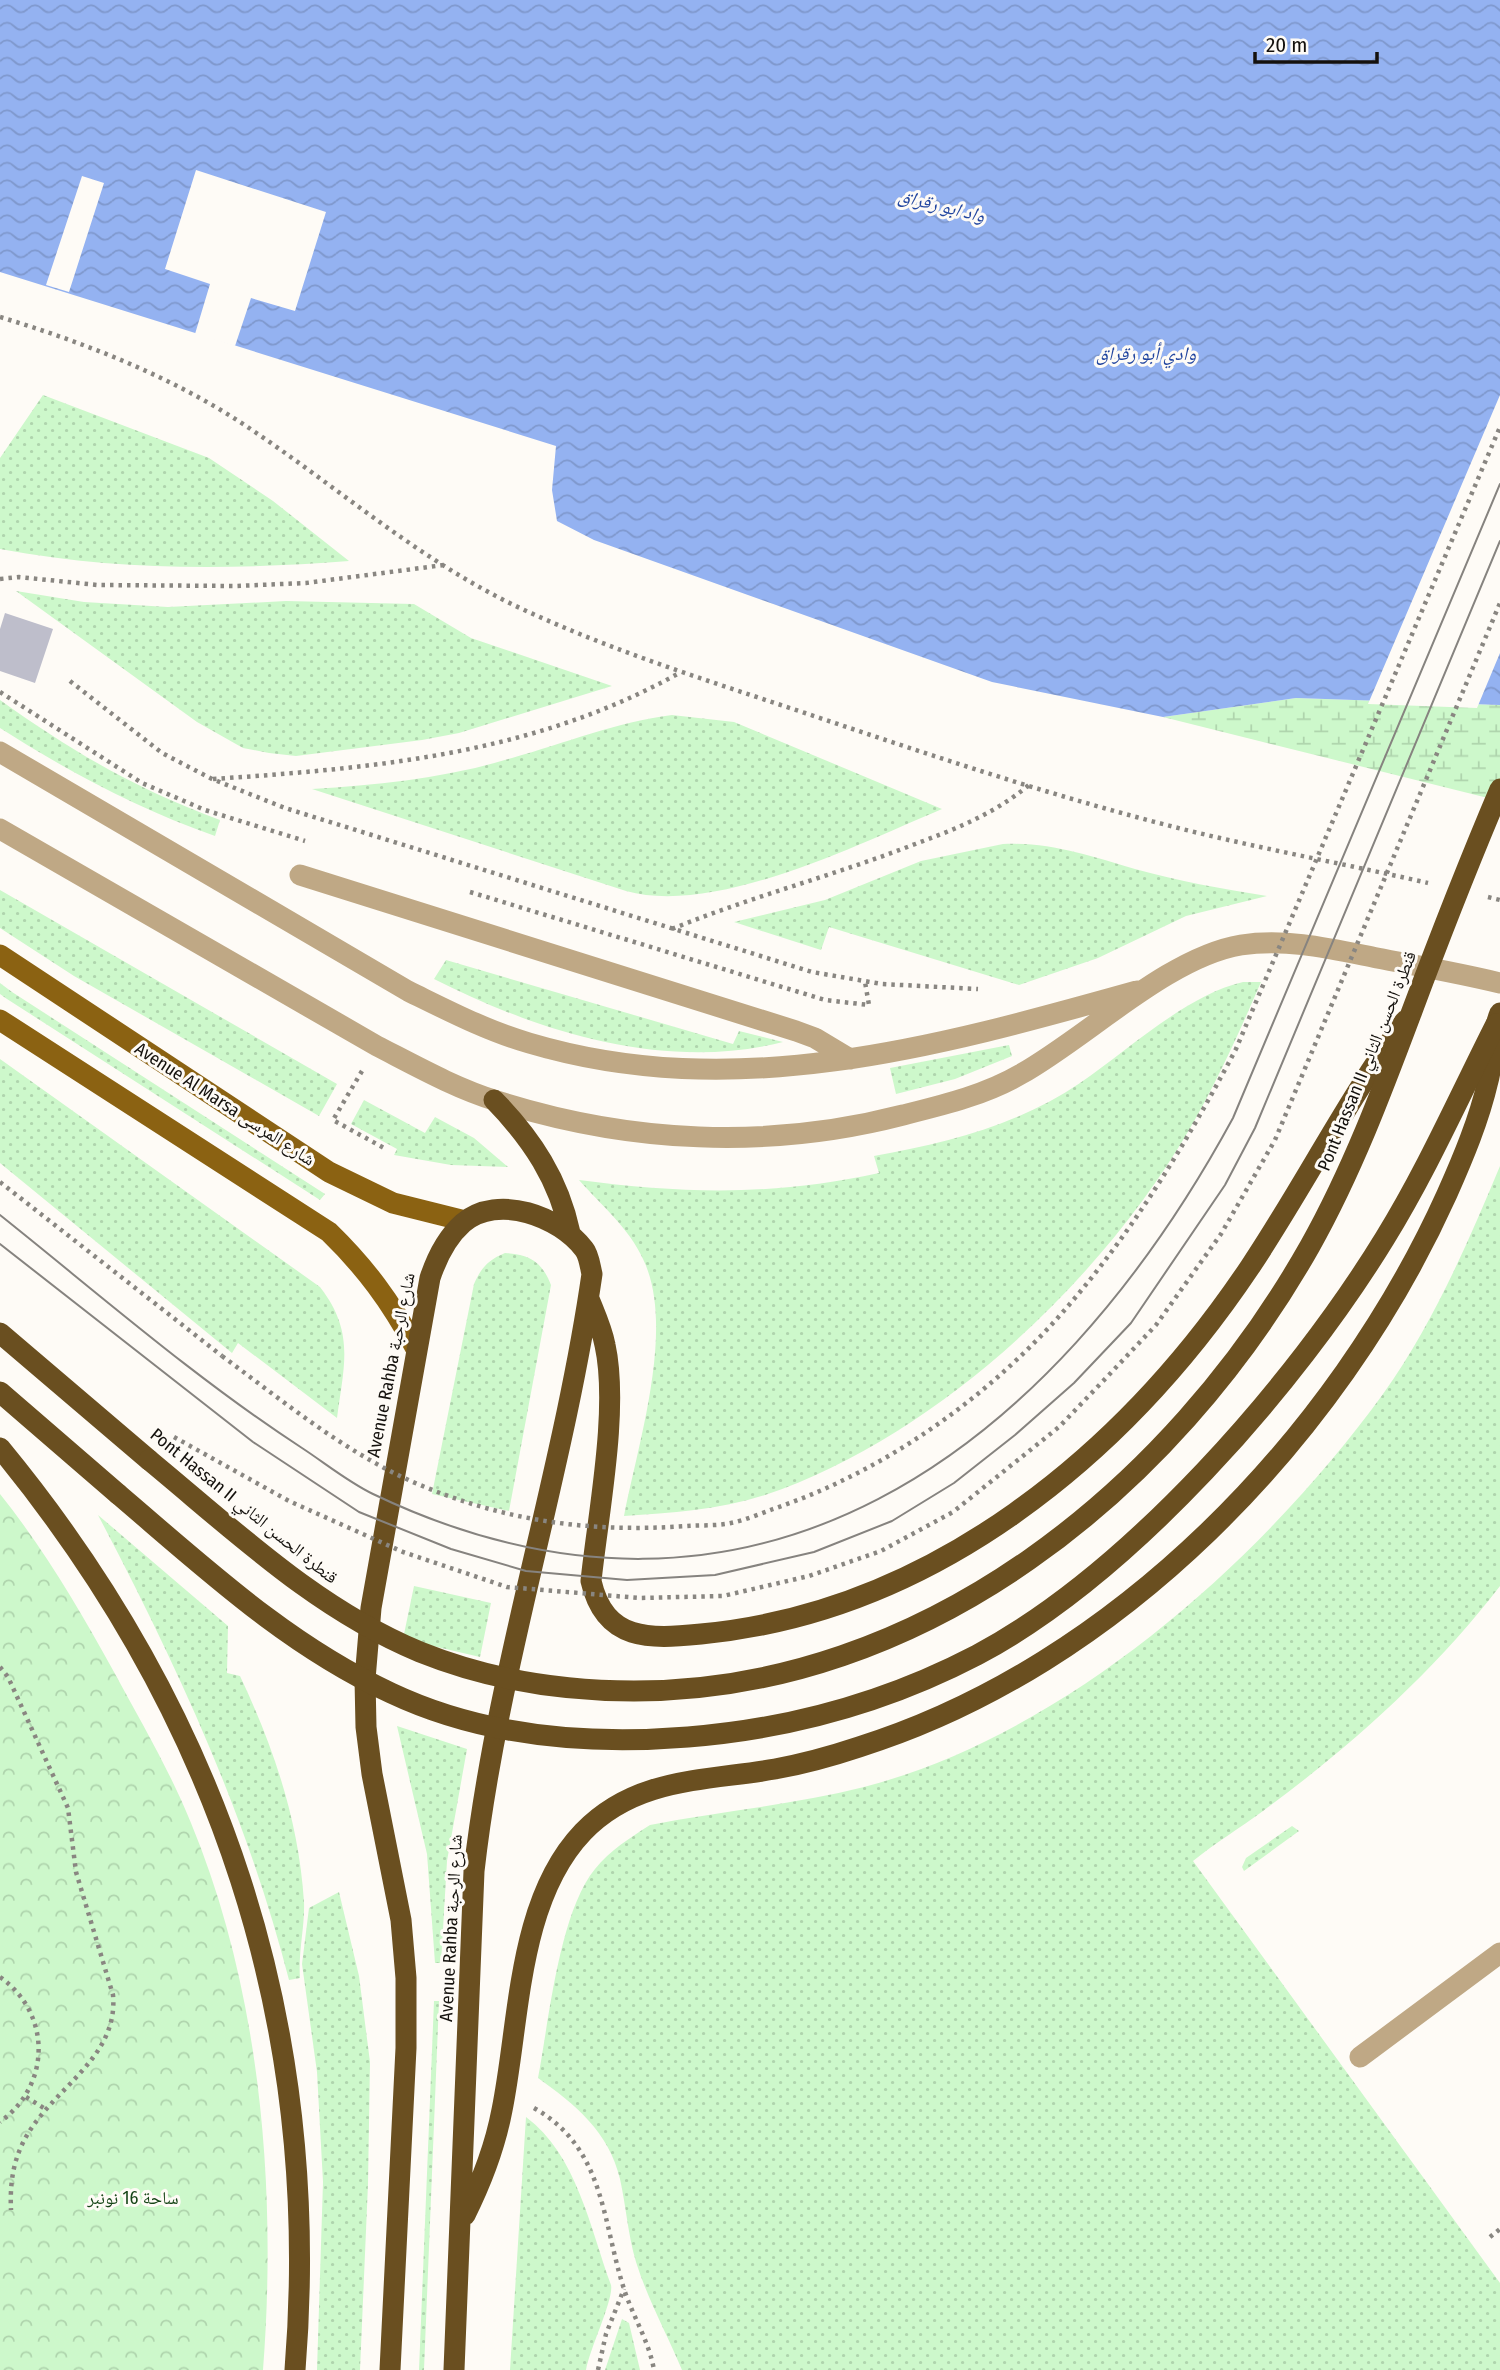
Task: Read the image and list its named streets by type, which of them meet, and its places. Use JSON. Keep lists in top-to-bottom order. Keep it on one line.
{"streets":{"highway":["Pont Hassan II قنطرة الحسن الثاني","Avenue Rahba شارع الرحبة"],"main road":["Avenue Al Marsa شارع المرسى"]},"crossings":[["Avenue Al Marsa شارع المرسى","Avenue Rahba شارع الرحبة"]],"water":["واد ابو رقراق","وادي أبو رقراق"],"parks":["ساحة 16 نونبر"],"scale_bar":"20 m"}
